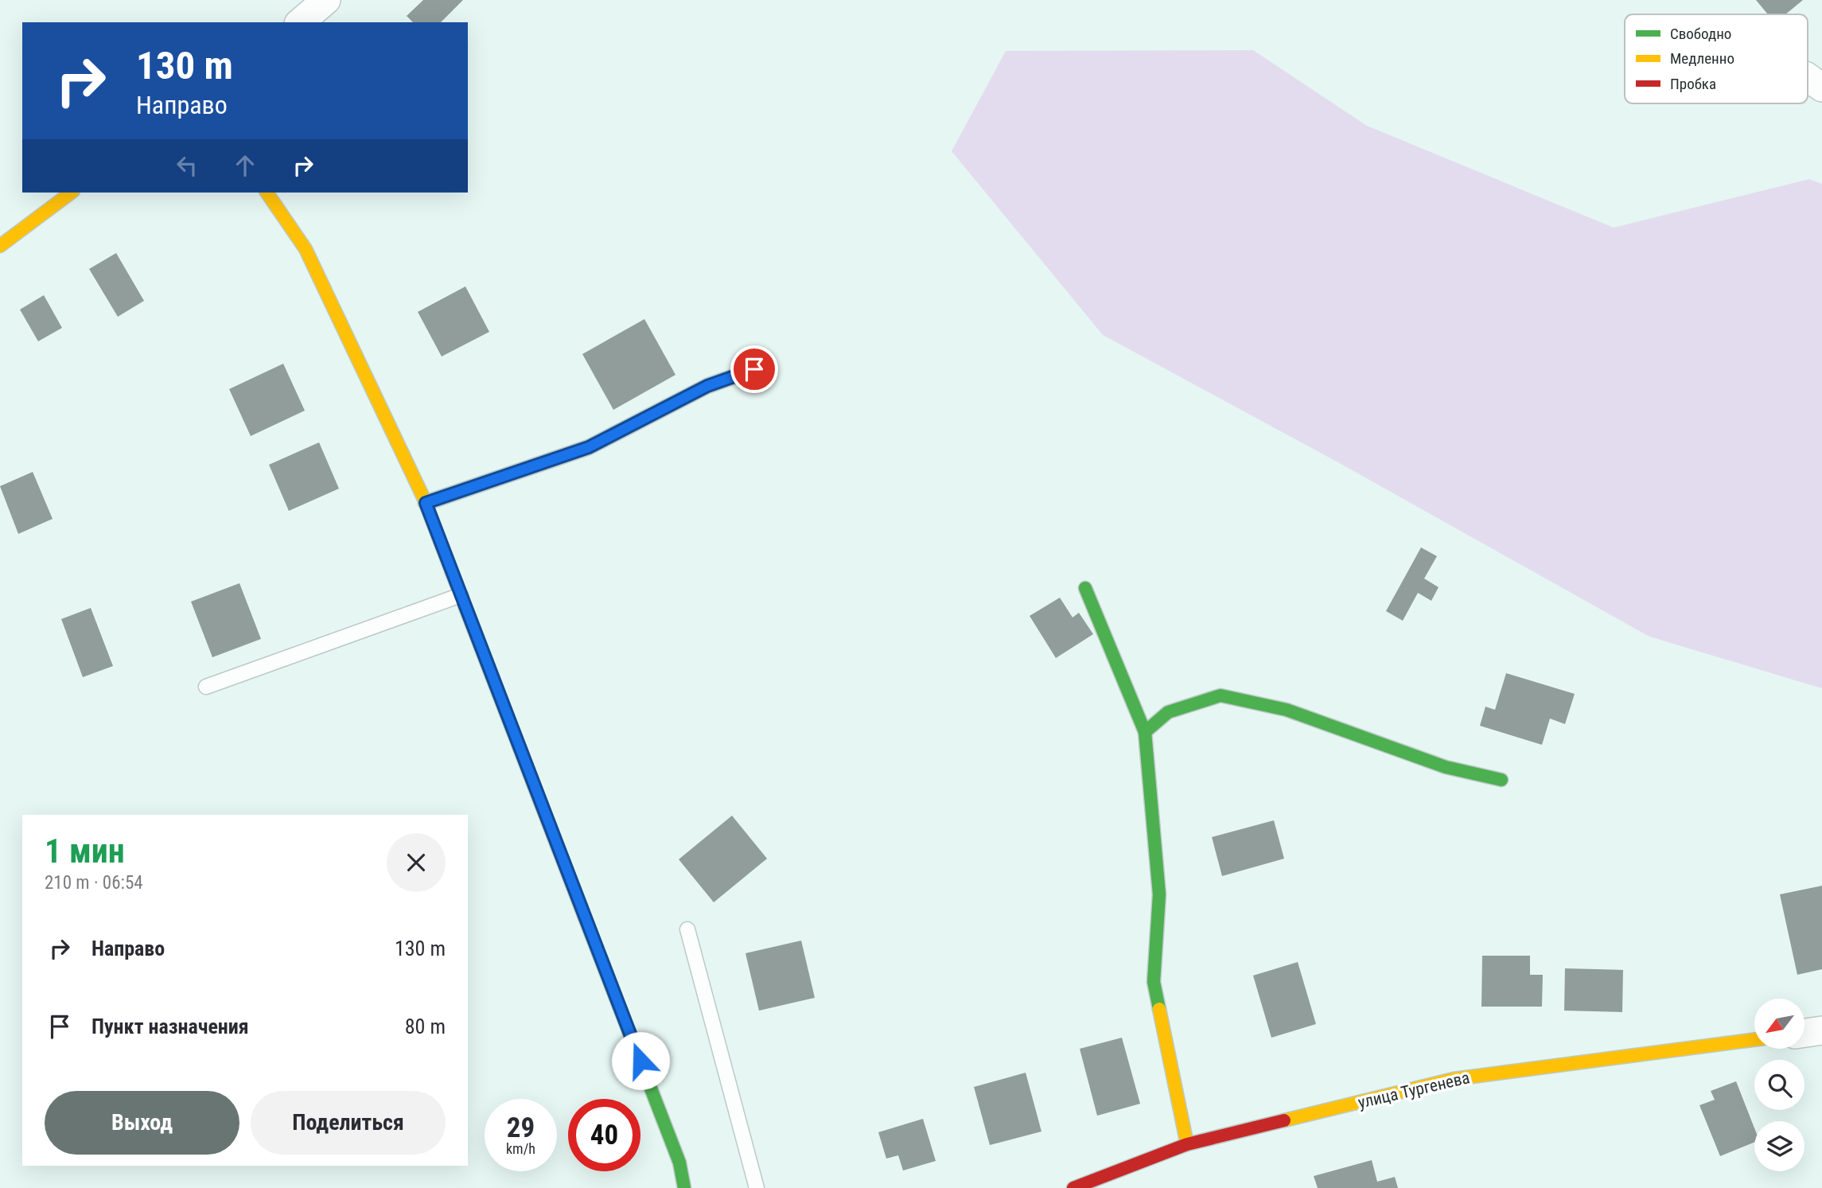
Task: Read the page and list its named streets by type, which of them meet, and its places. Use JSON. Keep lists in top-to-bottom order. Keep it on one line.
{"streets":{"street":["улица Тургенева"]},"legend":["Свободно","Медленно","Пробка"],"north":"bottom left","page":{"turn":["130 m","Направо"],"heading":["1 мин","210 m · 06:54"],"list":[{"name":"Направо","value":"130 m"},{"name":"Пункт назначения","value":"80 m"}],"buttons":["Выход","Поделиться"],"speed":"29 km/h","limit":"40"}}
